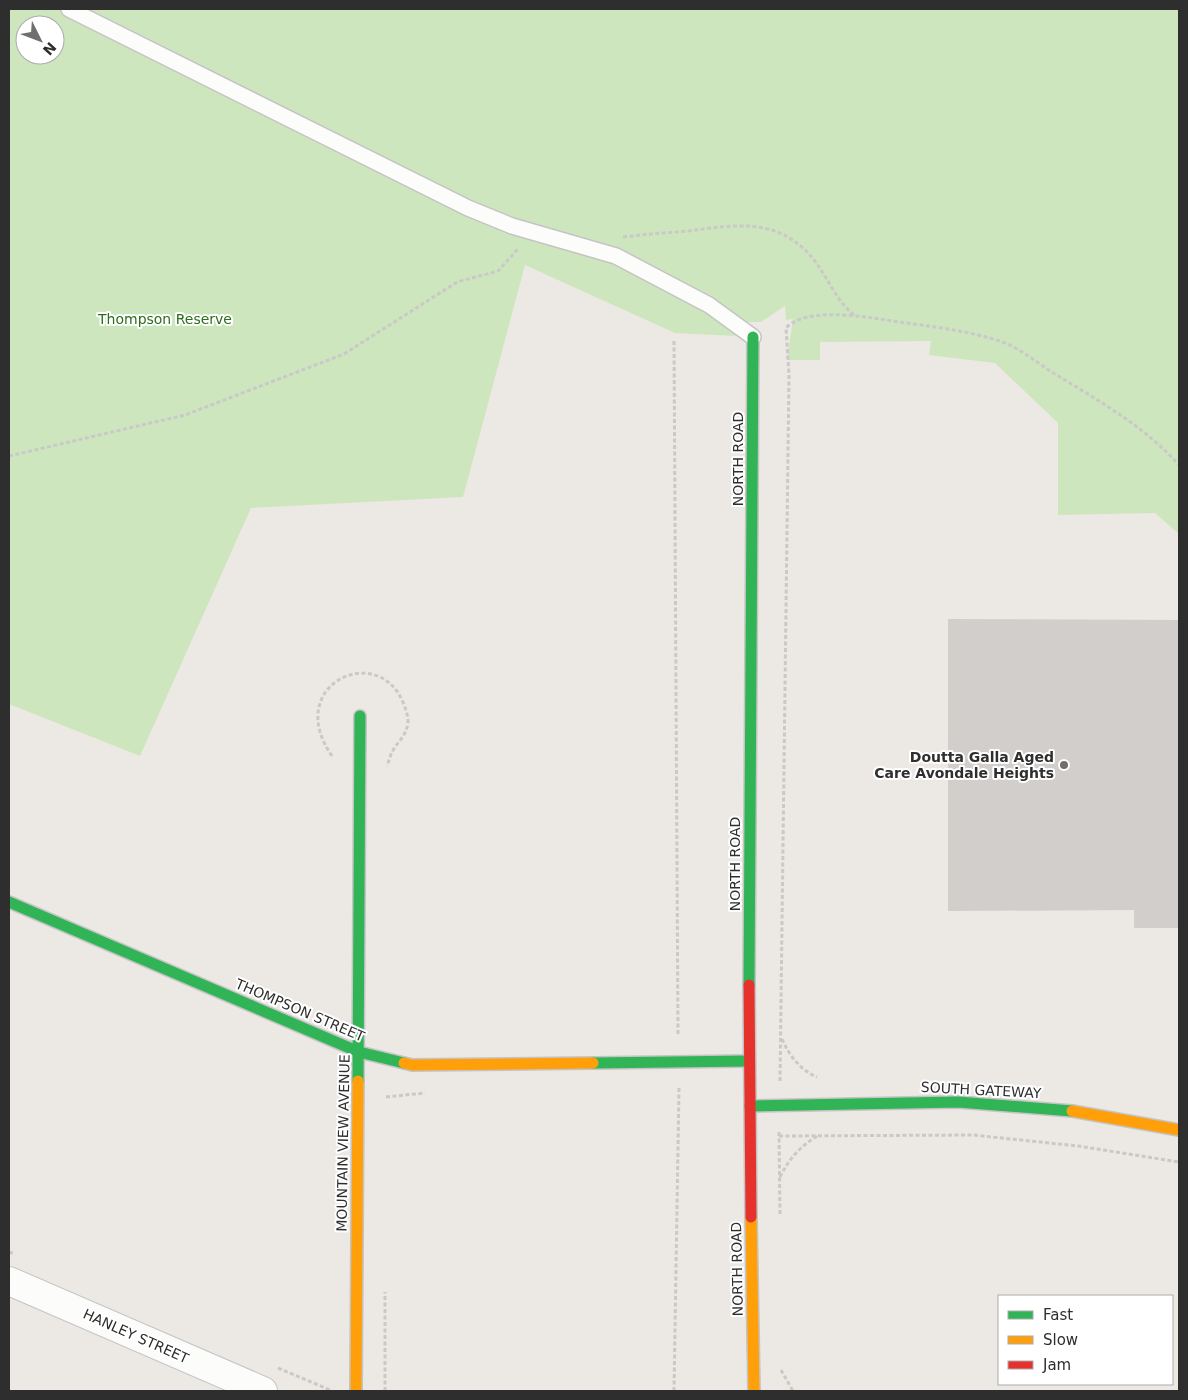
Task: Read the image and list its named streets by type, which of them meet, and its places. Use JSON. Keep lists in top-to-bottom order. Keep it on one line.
{"streets":{"street":["NORTH ROAD","THOMPSON STREET","SOUTH GATEWAY","MOUNTAIN VIEW AVENUE","HANLEY STREET"]},"crossings":[["NORTH ROAD","THOMPSON STREET"],["NORTH ROAD","SOUTH GATEWAY"],["THOMPSON STREET","MOUNTAIN VIEW AVENUE"]],"parks":["Thompson Reserve"],"places":["Doutta Galla Aged Care Avondale Heights"],"legend":["Fast","Slow","Jam"],"north":"bottom right"}
